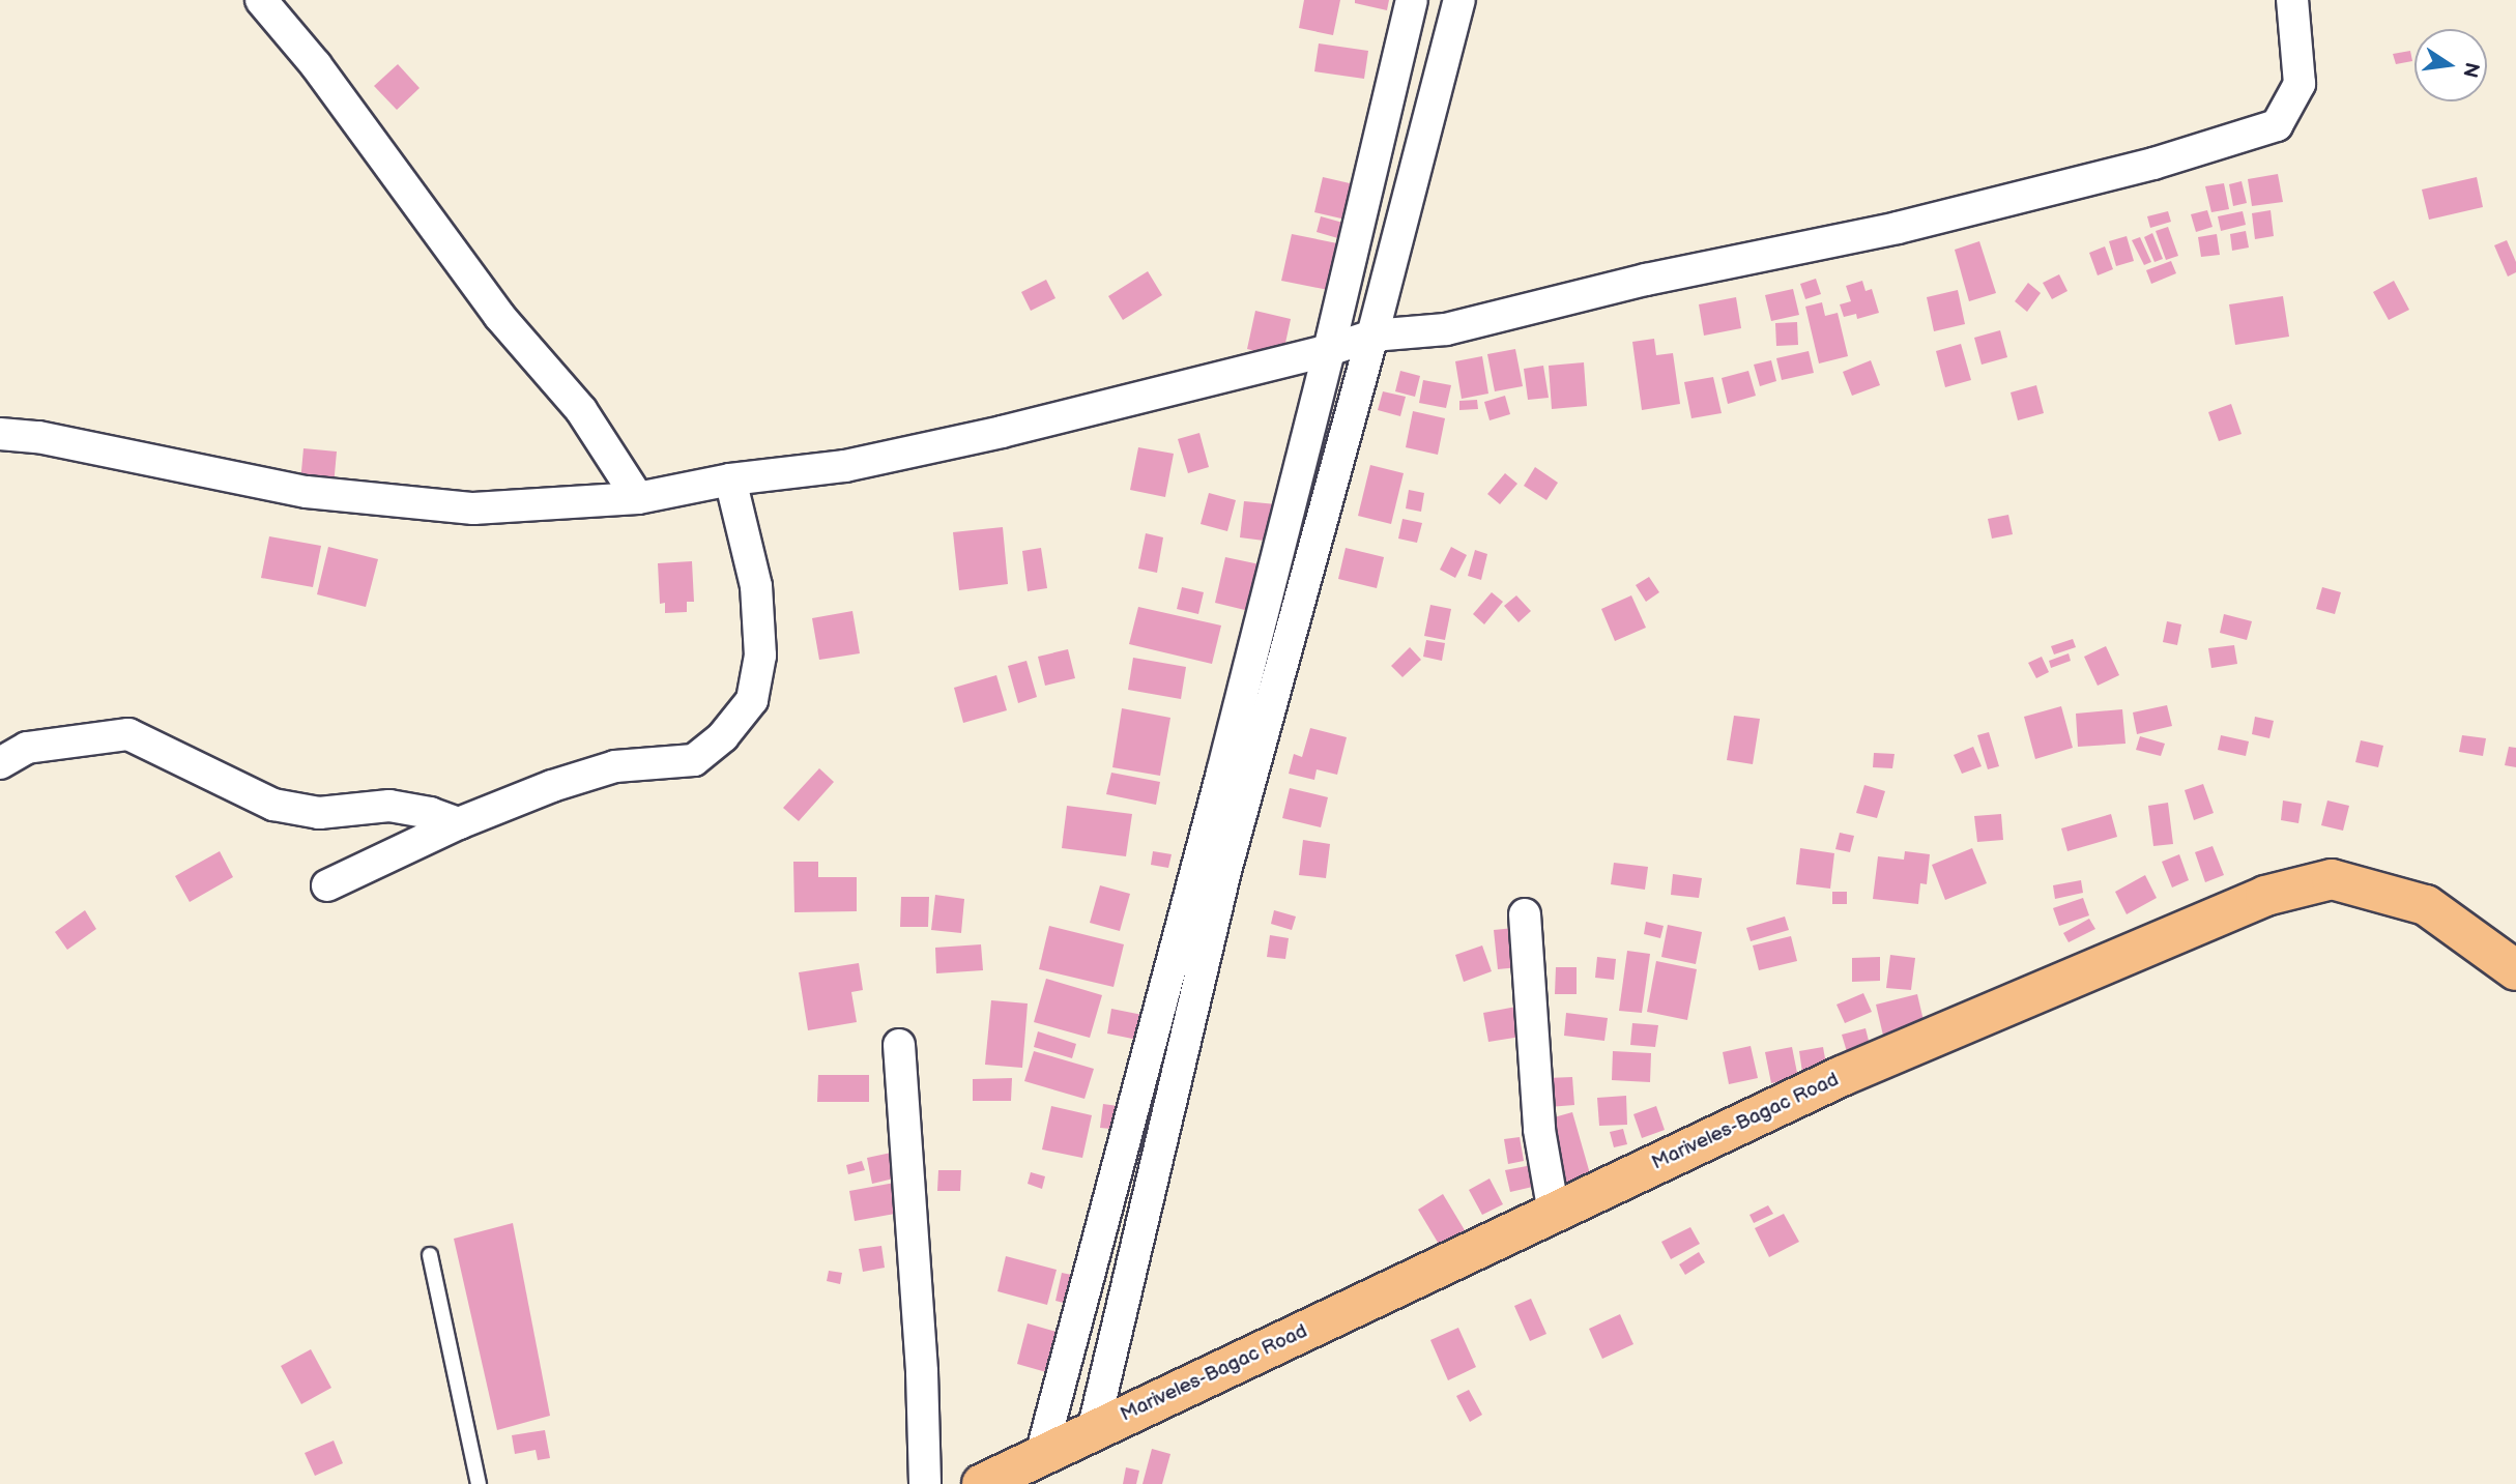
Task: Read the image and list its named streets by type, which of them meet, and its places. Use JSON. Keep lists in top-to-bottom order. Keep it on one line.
{"streets":{"main road":["Mariveles-Bagac Road"]},"north":"right"}
